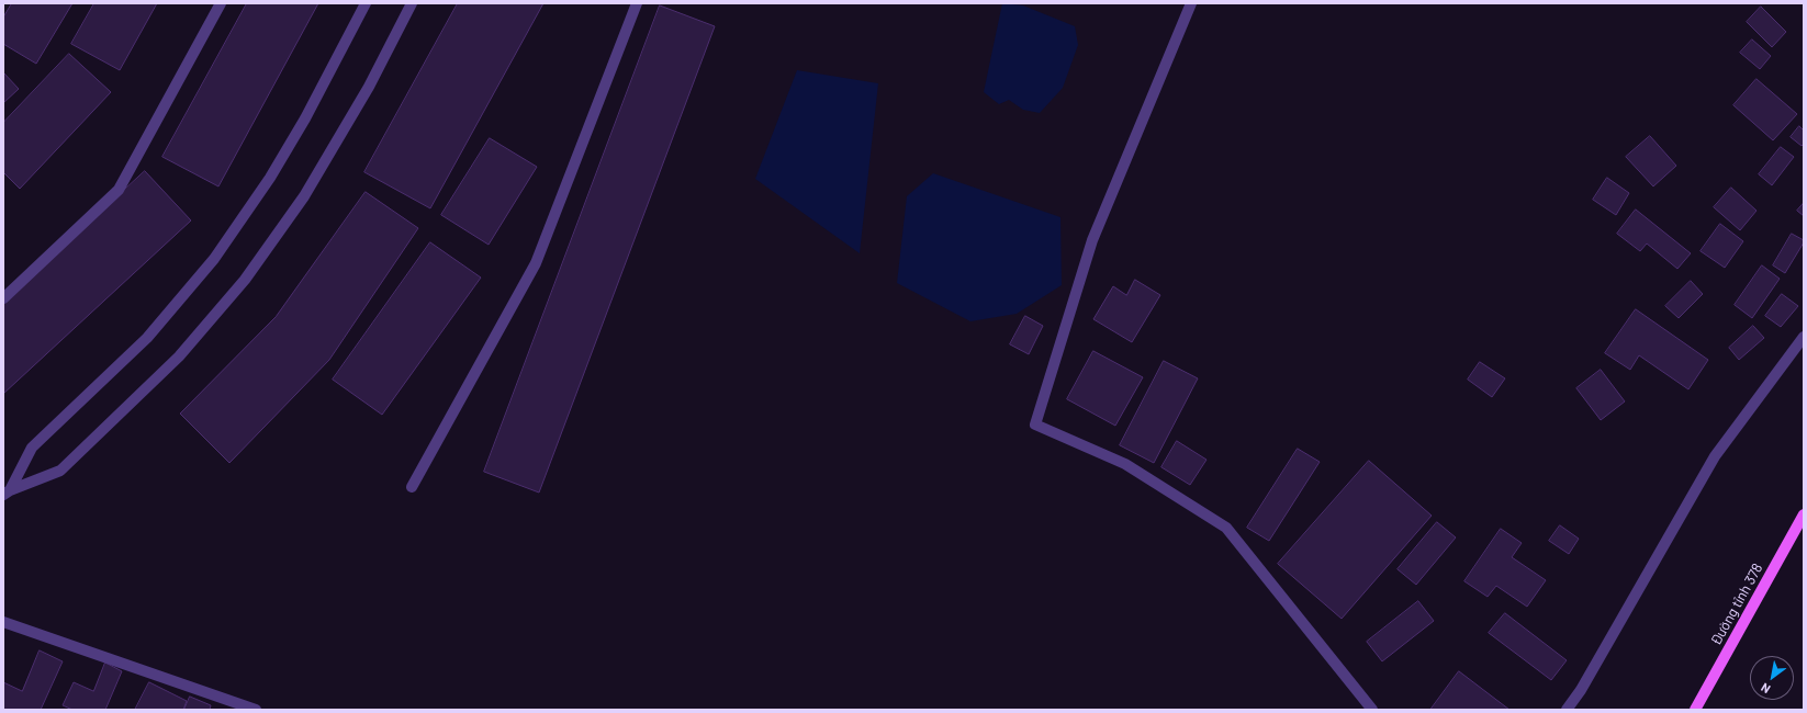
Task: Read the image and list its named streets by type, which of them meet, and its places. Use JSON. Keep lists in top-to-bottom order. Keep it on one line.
{"streets":{"main road":["Đường tỉnh 378"]},"north":"bottom left"}
